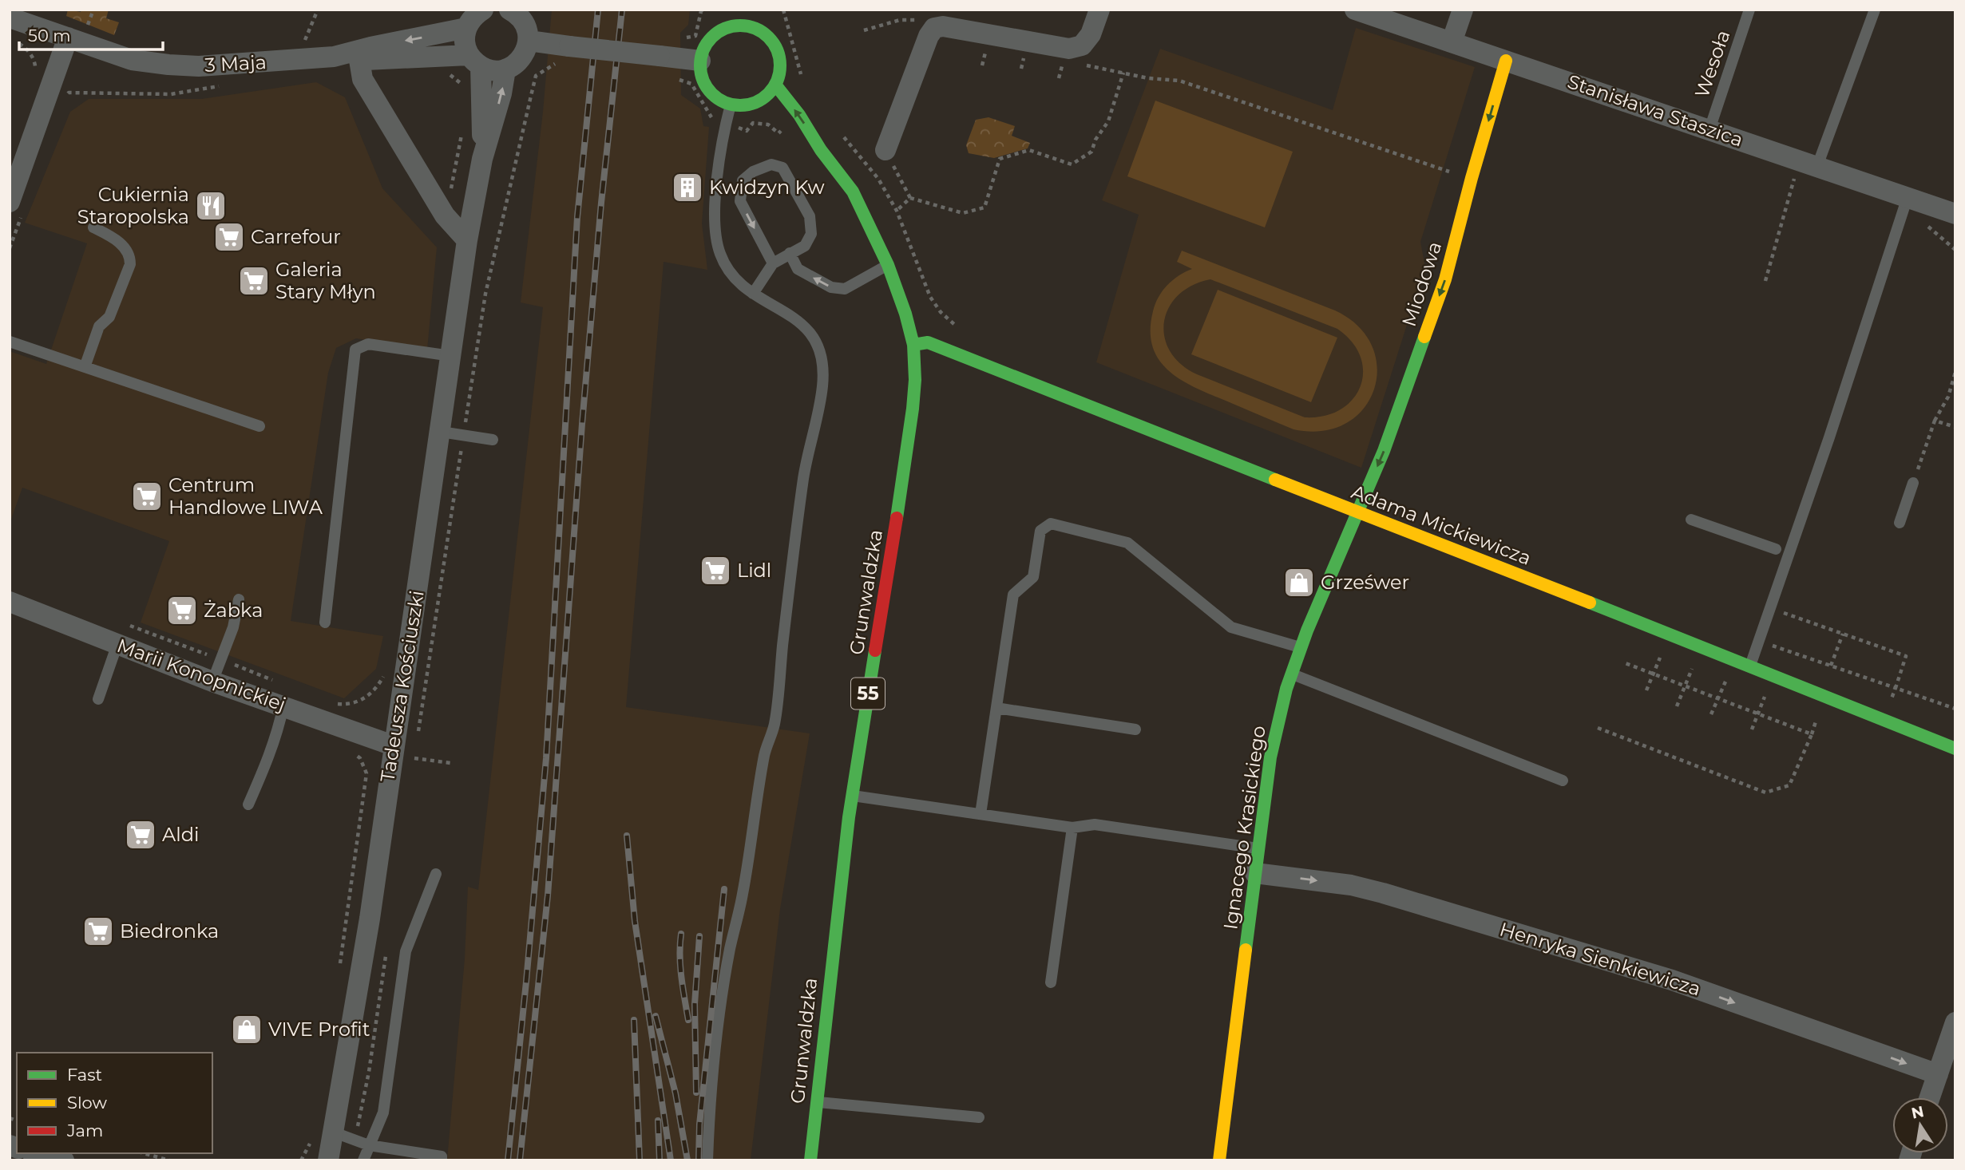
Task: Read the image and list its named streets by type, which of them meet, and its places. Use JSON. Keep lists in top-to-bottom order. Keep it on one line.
{"streets":{"street":["3 Maja","Stanisława Staszica","Miodowa","Adama Mickiewicza","Grunwaldzka","Marii Konopnickiej","Tadeusza Kościuszki","55","Ignacego Krasickiego","Henryka Sienkiewicza"],"lane":["Wesoła"]},"crossings":[["3 Maja","Tadeusza Kościuszki"],["Wesoła","Stanisława Staszica"],["Stanisława Staszica","Miodowa"],["Miodowa","Adama Mickiewicza"],["Miodowa","Ignacego Krasickiego"],["Adama Mickiewicza","Grunwaldzka"],["Adama Mickiewicza","Ignacego Krasickiego"],["Marii Konopnickiej","Tadeusza Kościuszki"],["Ignacego Krasickiego","Henryka Sienkiewicza"]],"one_way":["Miodowa","Henryka Sienkiewicza"],"places":{"building":["Kwidzyn Kw"],"restaurant":["Cukiernia Staropolska"],"supermarket":["Carrefour","Galeria Stary Młyn","Centrum Handlowe LIWA","Lidl","Żabka","Aldi","Biedronka"],"shop":["Grześwer","VIVE Profit"]},"legend":["Fast","Slow","Jam"],"scale_bar":"50 m","north":"top"}
